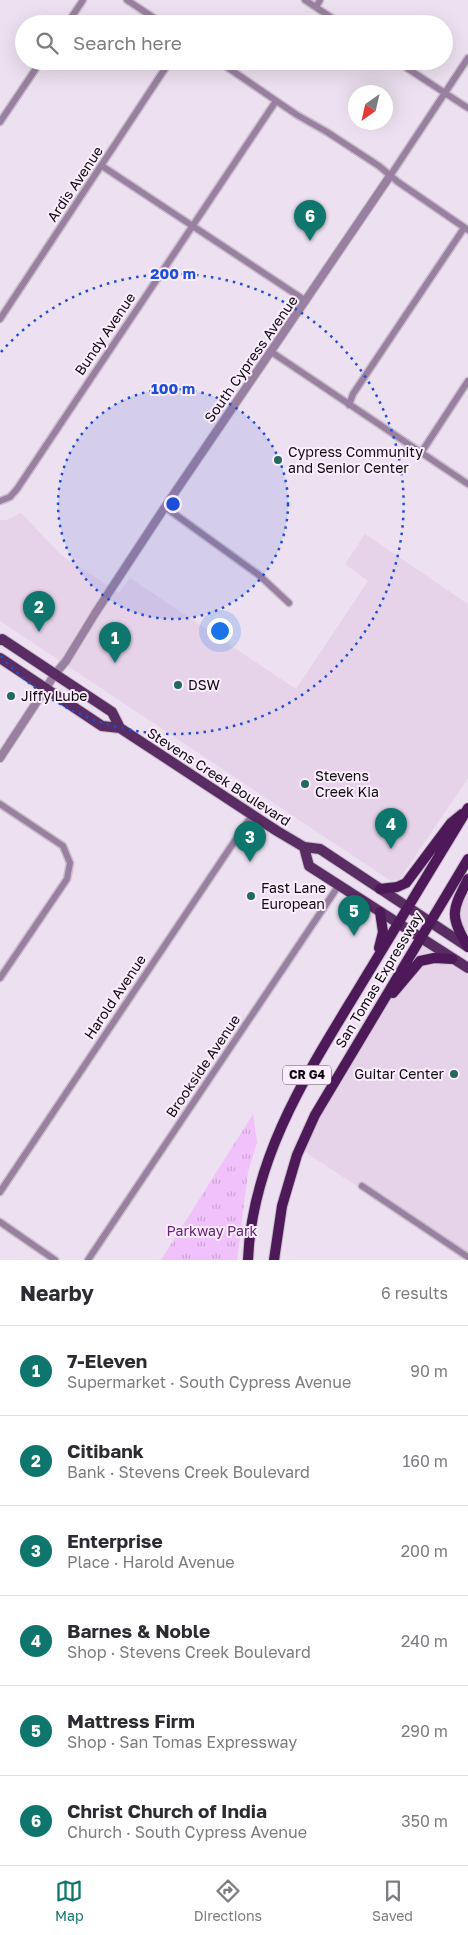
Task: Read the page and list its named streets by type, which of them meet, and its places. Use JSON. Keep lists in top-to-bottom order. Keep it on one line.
{"streets":{"highway":["San Tomas Expressway","CR G4"],"main road":["Stevens Creek Boulevard"],"street":["Ardis Avenue","Bundy Avenue","South Cypress Avenue","Harold Avenue","Brookside Avenue"]},"crossings":[["South Cypress Avenue","Stevens Creek Boulevard"],["Stevens Creek Boulevard","San Tomas Expressway"],["Stevens Creek Boulevard","Harold Avenue"]],"parks":["Parkway Park"],"places":["Cypress Community and Senior Center","DSW","Jiffy Lube","Stevens Creek Kia","Fast Lane European","Guitar Center"],"north":"bottom left","page":{"search":"Search here","pins":["6","2","1","4","3","5"],"heading":["Nearby","6 results"],"list":[{"mark":"1","name":"7-Eleven","note":"Supermarket · South Cypress Avenue","value":"90 m"},{"mark":"2","name":"Citibank","note":"Bank · Stevens Creek Boulevard","value":"160 m"},{"mark":"3","name":"Enterprise","note":"Place · Harold Avenue","value":"200 m"},{"mark":"4","name":"Barnes & Noble","note":"Shop · Stevens Creek Boulevard","value":"240 m"},{"mark":"5","name":"Mattress Firm","note":"Shop · San Tomas Expressway","value":"290 m"},{"mark":"6","name":"Christ Church of India","note":"Church · South Cypress Avenue","value":"350 m"}],"nav":["Map","Directions","Saved"]},"rings":["200 m","100 m"]}
